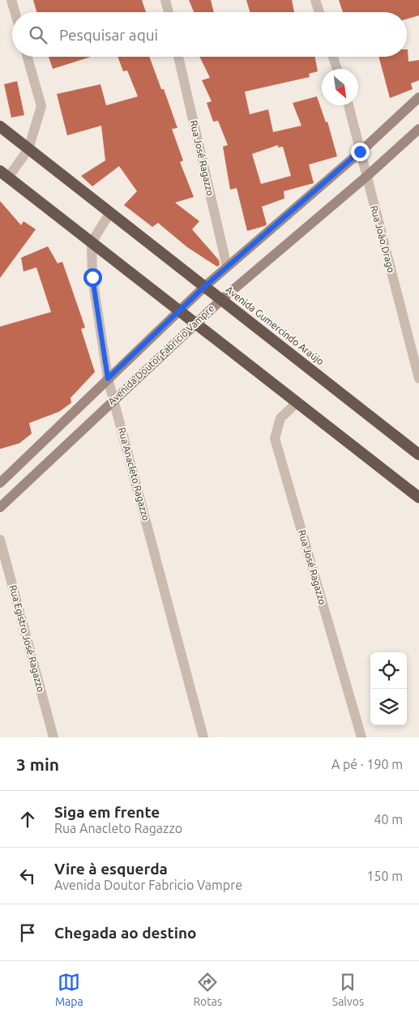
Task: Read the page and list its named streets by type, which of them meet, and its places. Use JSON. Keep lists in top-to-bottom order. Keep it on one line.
{"streets":{"highway":["Avenida Gumercindo Araújo"],"main road":["Avenida Doutor Fabricio Vampre"],"street":["Rua José Ragazzo","Rua João Drago","Rua Anacleto Ragazzo","Rua Egistro José Ragazzo"]},"crossings":[["Rua José Ragazzo","Avenida Doutor Fabricio Vampre"],["Rua João Drago","Avenida Doutor Fabricio Vampre"],["Avenida Gumercindo Araújo","Avenida Doutor Fabricio Vampre"],["Avenida Doutor Fabricio Vampre","Rua Anacleto Ragazzo"]],"north":"bottom right","page":{"search":"Pesquisar aqui","heading":["3 min","A pé · 190 m"],"list":[["Siga em frente","Rua Anacleto Ragazzo","40 m"],["Vire à esquerda","Avenida Doutor Fabricio Vampre","150 m"],"Chegada ao destino"],"nav":["Mapa","Rotas","Salvos"]}}
